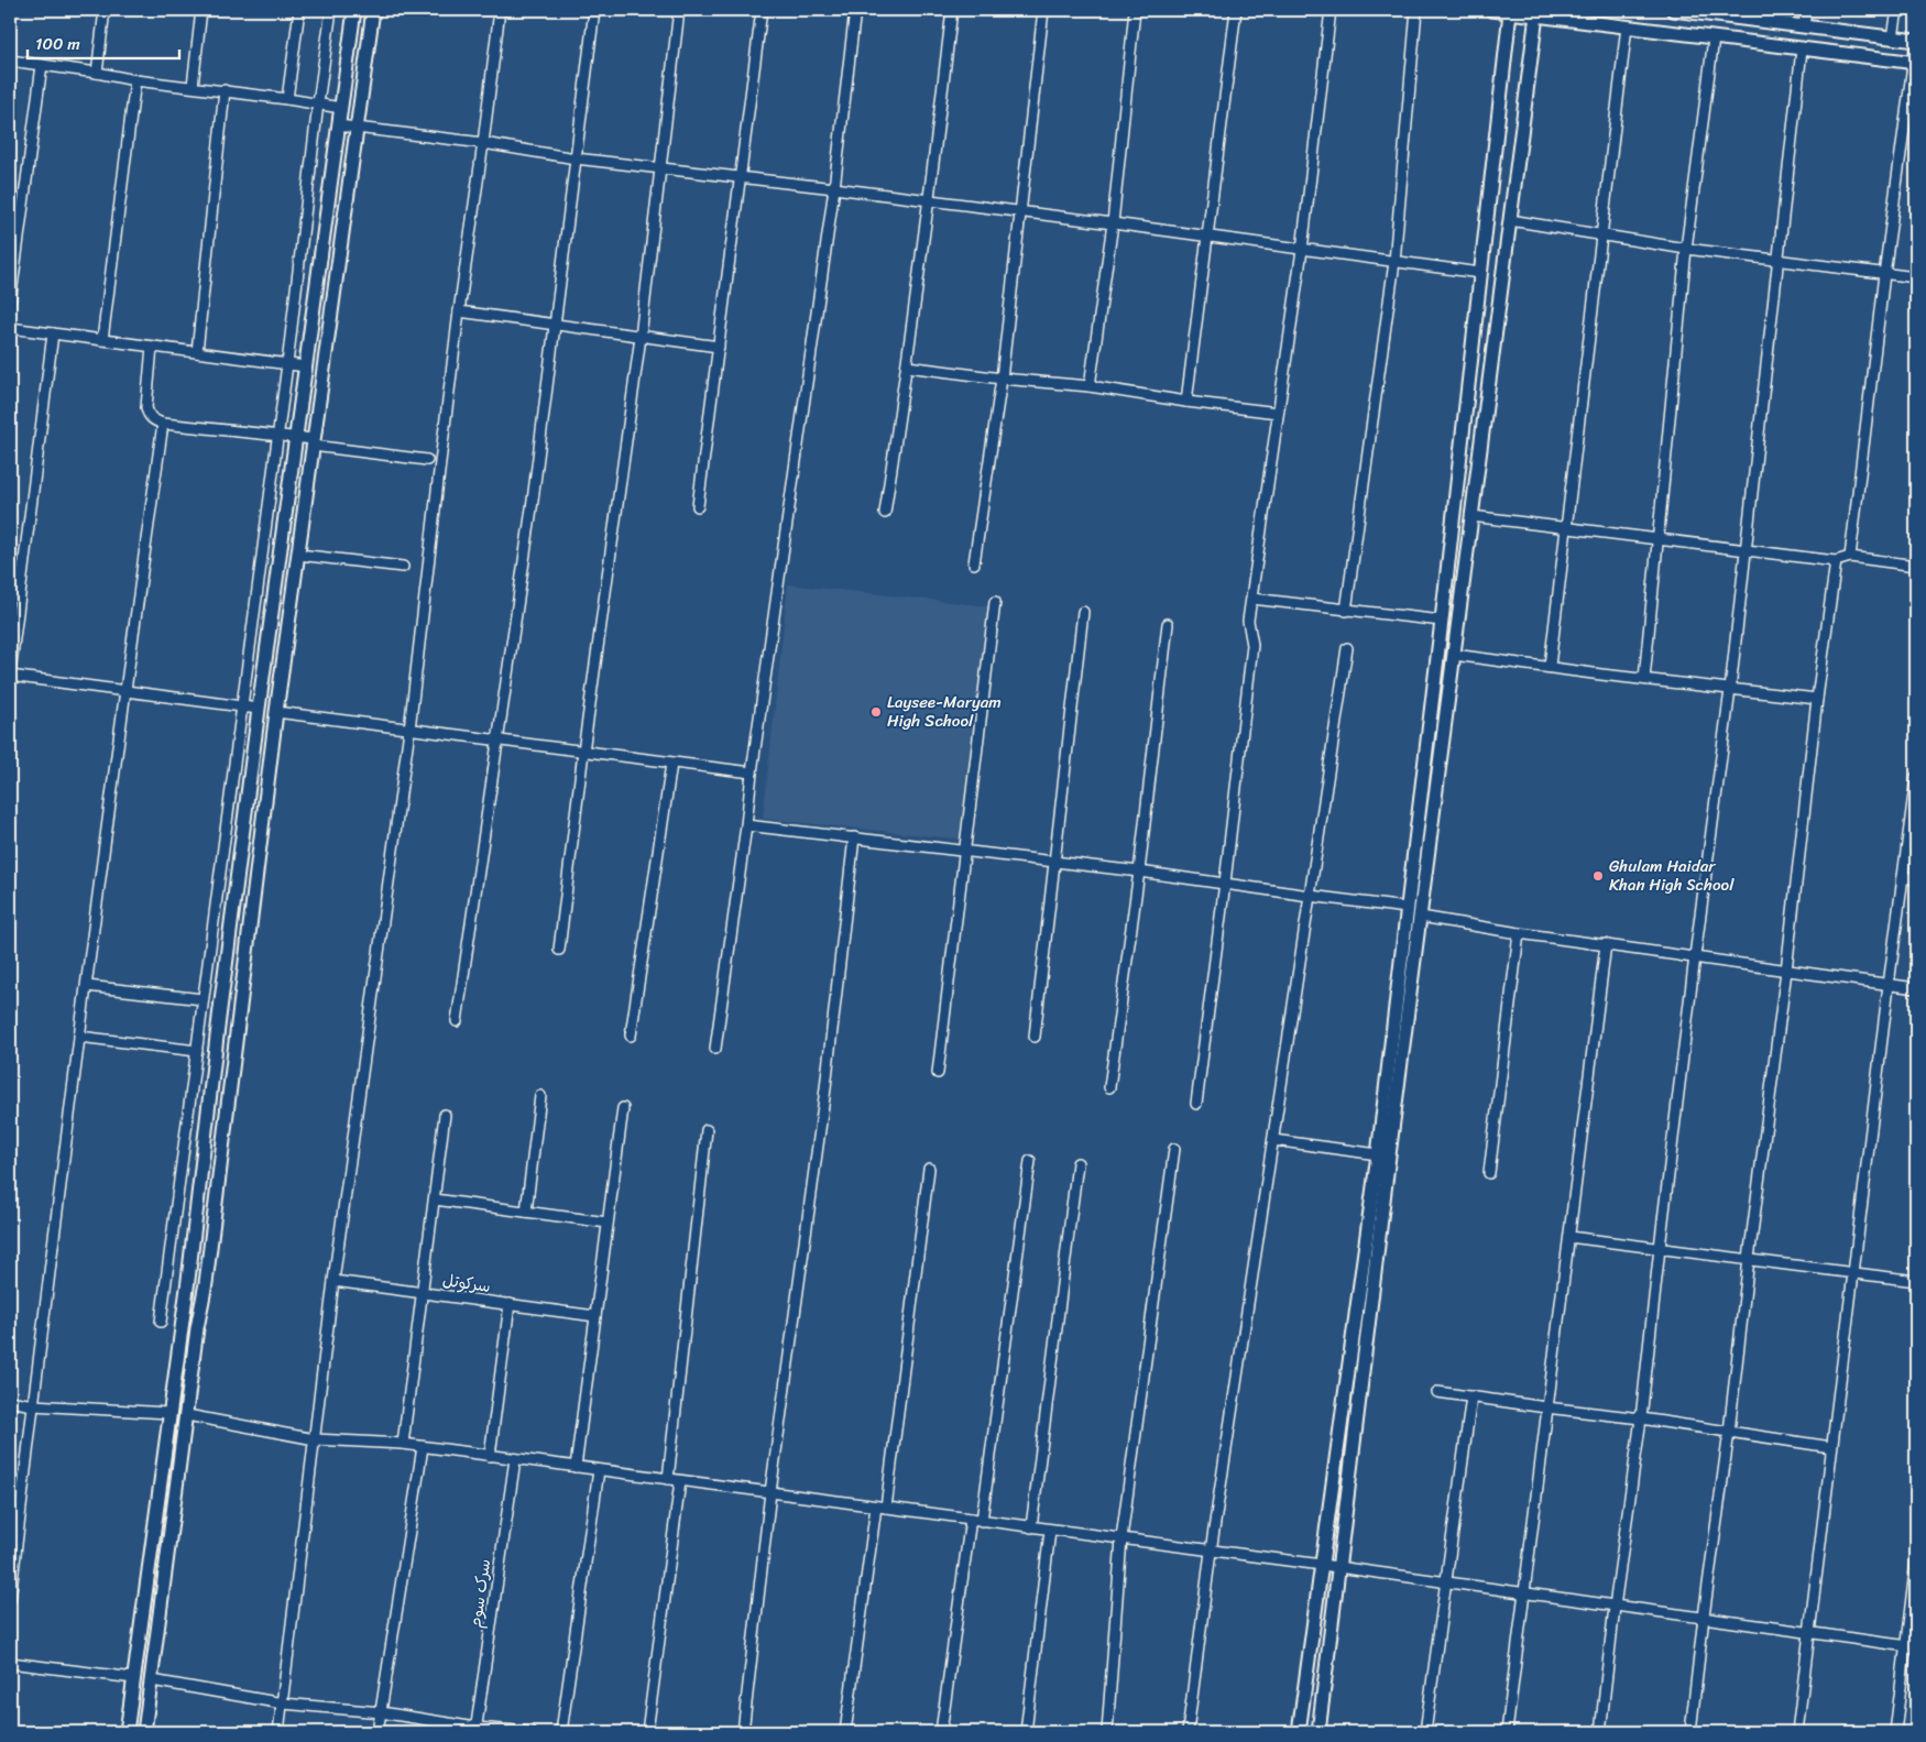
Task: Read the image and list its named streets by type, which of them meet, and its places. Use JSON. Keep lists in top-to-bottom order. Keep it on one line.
{"streets":{"street":["سرکوتل","سرک سوم"]},"places":["Laysee-Maryam High School","Ghulam Haidar Khan High School"],"scale_bar":"100 m"}
